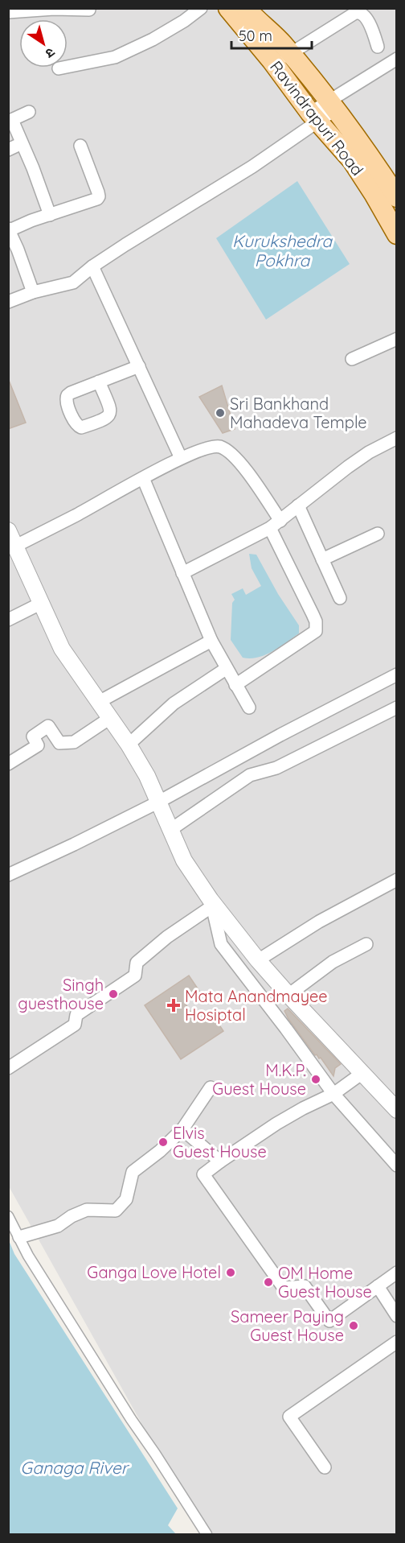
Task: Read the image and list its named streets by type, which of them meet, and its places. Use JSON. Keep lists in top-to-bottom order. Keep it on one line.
{"streets":{"main road":["Ravindrapuri Road"]},"water":["Kurukshedra Pokhra","Ganaga River"],"places":{"other":["Sri Bankhand Mahadeva Temple","Singh guesthouse","M.K.P. Guest House","Elvis Guest House","Ganga Love Hotel","OM Home Guest House","Sameer Paying Guest House"],"health":["Mata Anandmayee Hosiptal"]},"scale_bar":"50 m","north":"bottom right"}
